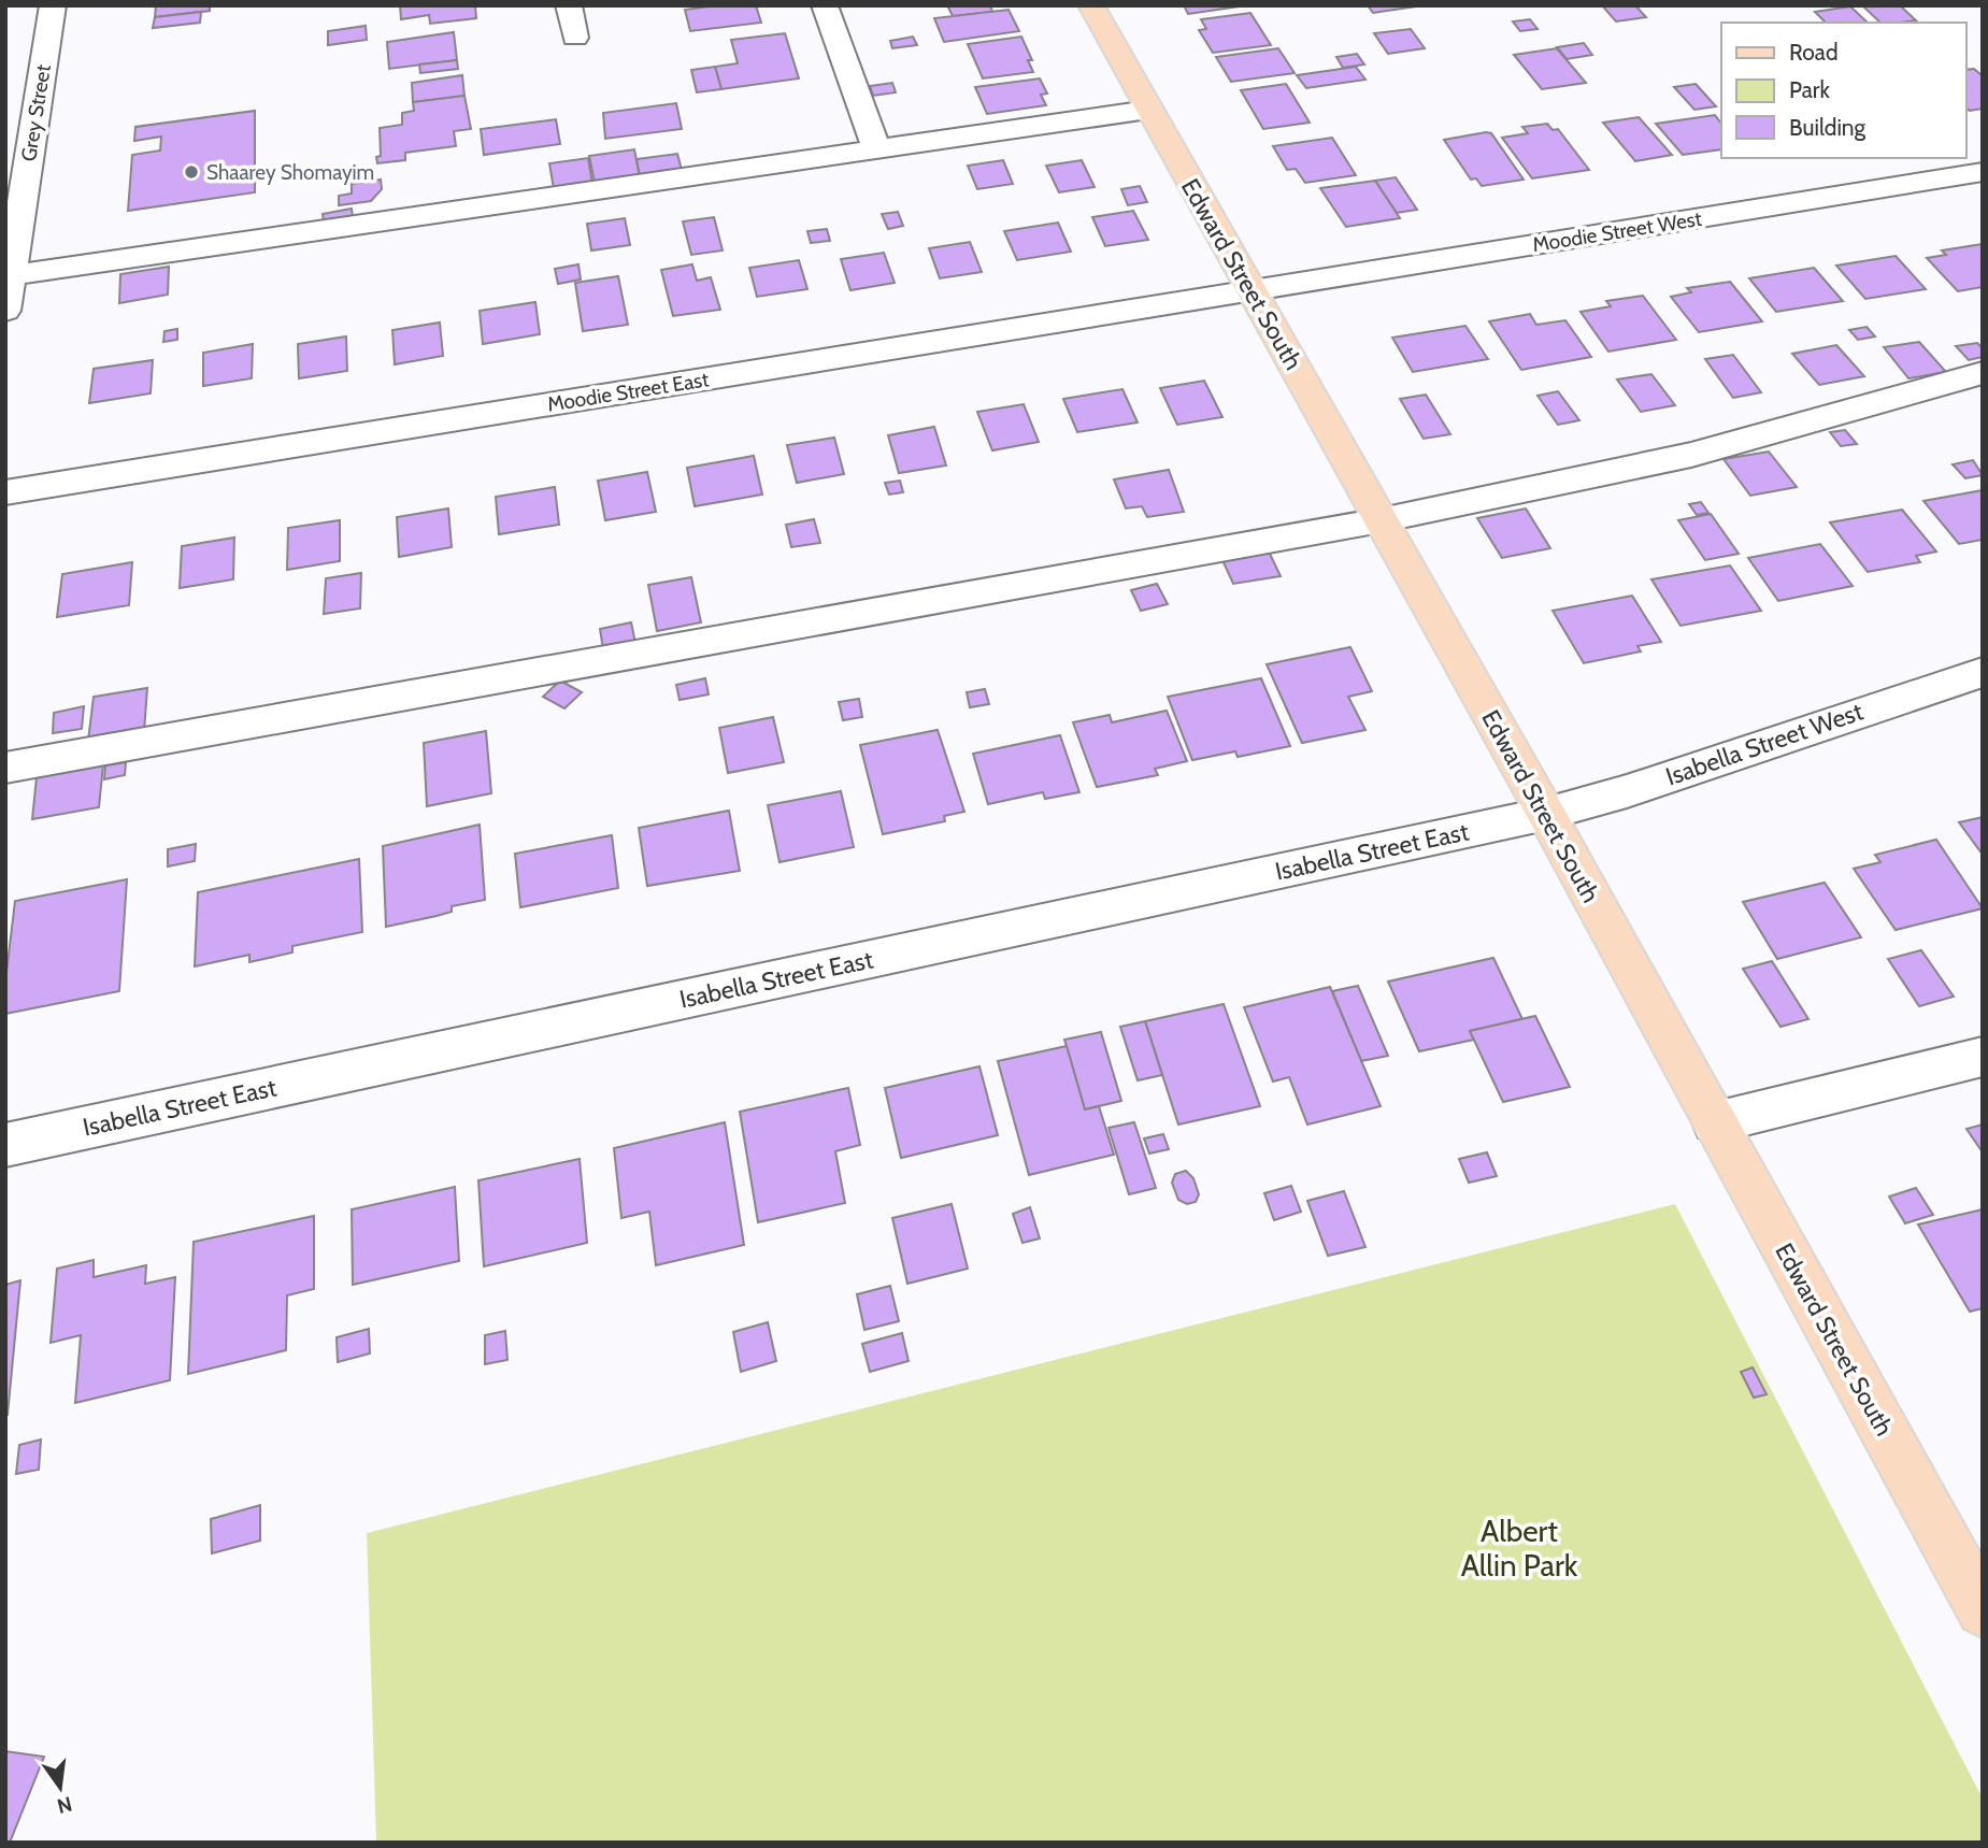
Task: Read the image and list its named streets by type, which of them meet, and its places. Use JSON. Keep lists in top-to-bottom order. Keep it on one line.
{"streets":{"main road":["Edward Street South"],"street":["Grey Street","Moodie Street West","Moodie Street East","Isabella Street West","Isabella Street East"]},"crossings":[["Moodie Street West","Edward Street South"],["Moodie Street West","Moodie Street East"],["Edward Street South","Moodie Street East"],["Edward Street South","Isabella Street West"],["Edward Street South","Isabella Street East"],["Isabella Street West","Isabella Street East"]],"parks":["Albert Allin Park"],"places":["Shaarey Shomayim"],"legend":["Road","Park","Building"],"north":"bottom"}
